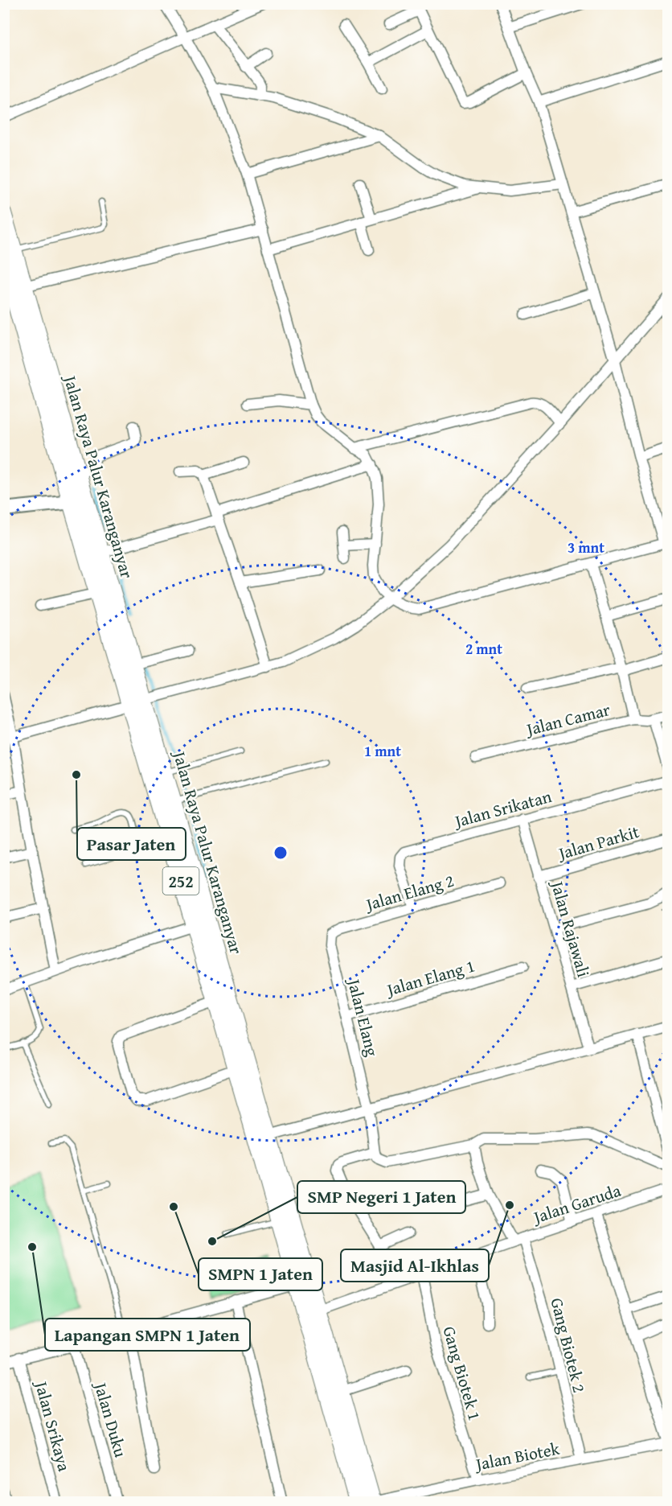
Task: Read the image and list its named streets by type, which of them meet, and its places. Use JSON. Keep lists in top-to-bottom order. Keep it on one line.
{"streets":{"main road":["Jalan Raya Palur Karanganyar","252"],"street":["Jalan Camar","Jalan Srikatan","Jalan Parkit","Jalan Elang 2","Jalan Rajawali","Jalan Elang 1","Jalan Elang","Jalan Garuda","Gang Biotek 2","Gang Biotek 1","Jalan Duku","Jalan Srikaya","Jalan Biotek"]},"crossings":[["Jalan Raya Palur Karanganyar","Jalan Garuda"],["Jalan Raya Palur Karanganyar","Jalan Biotek"],["Jalan Srikatan","Jalan Elang 2"],["Jalan Srikatan","Jalan Rajawali"],["Jalan Parkit","Jalan Rajawali"],["Jalan Elang 2","Jalan Elang"],["Jalan Elang 1","Jalan Elang"],["Jalan Garuda","Gang Biotek 2"],["Jalan Garuda","Gang Biotek 1"],["Gang Biotek 2","Jalan Biotek"],["Gang Biotek 1","Jalan Biotek"]],"places":["Pasar Jaten","Masjid Al-Ikhlas","SMPN 1 Jaten","SMP Negeri 1 Jaten","Lapangan SMPN 1 Jaten"],"rings":["3 mnt","2 mnt","1 mnt"]}
